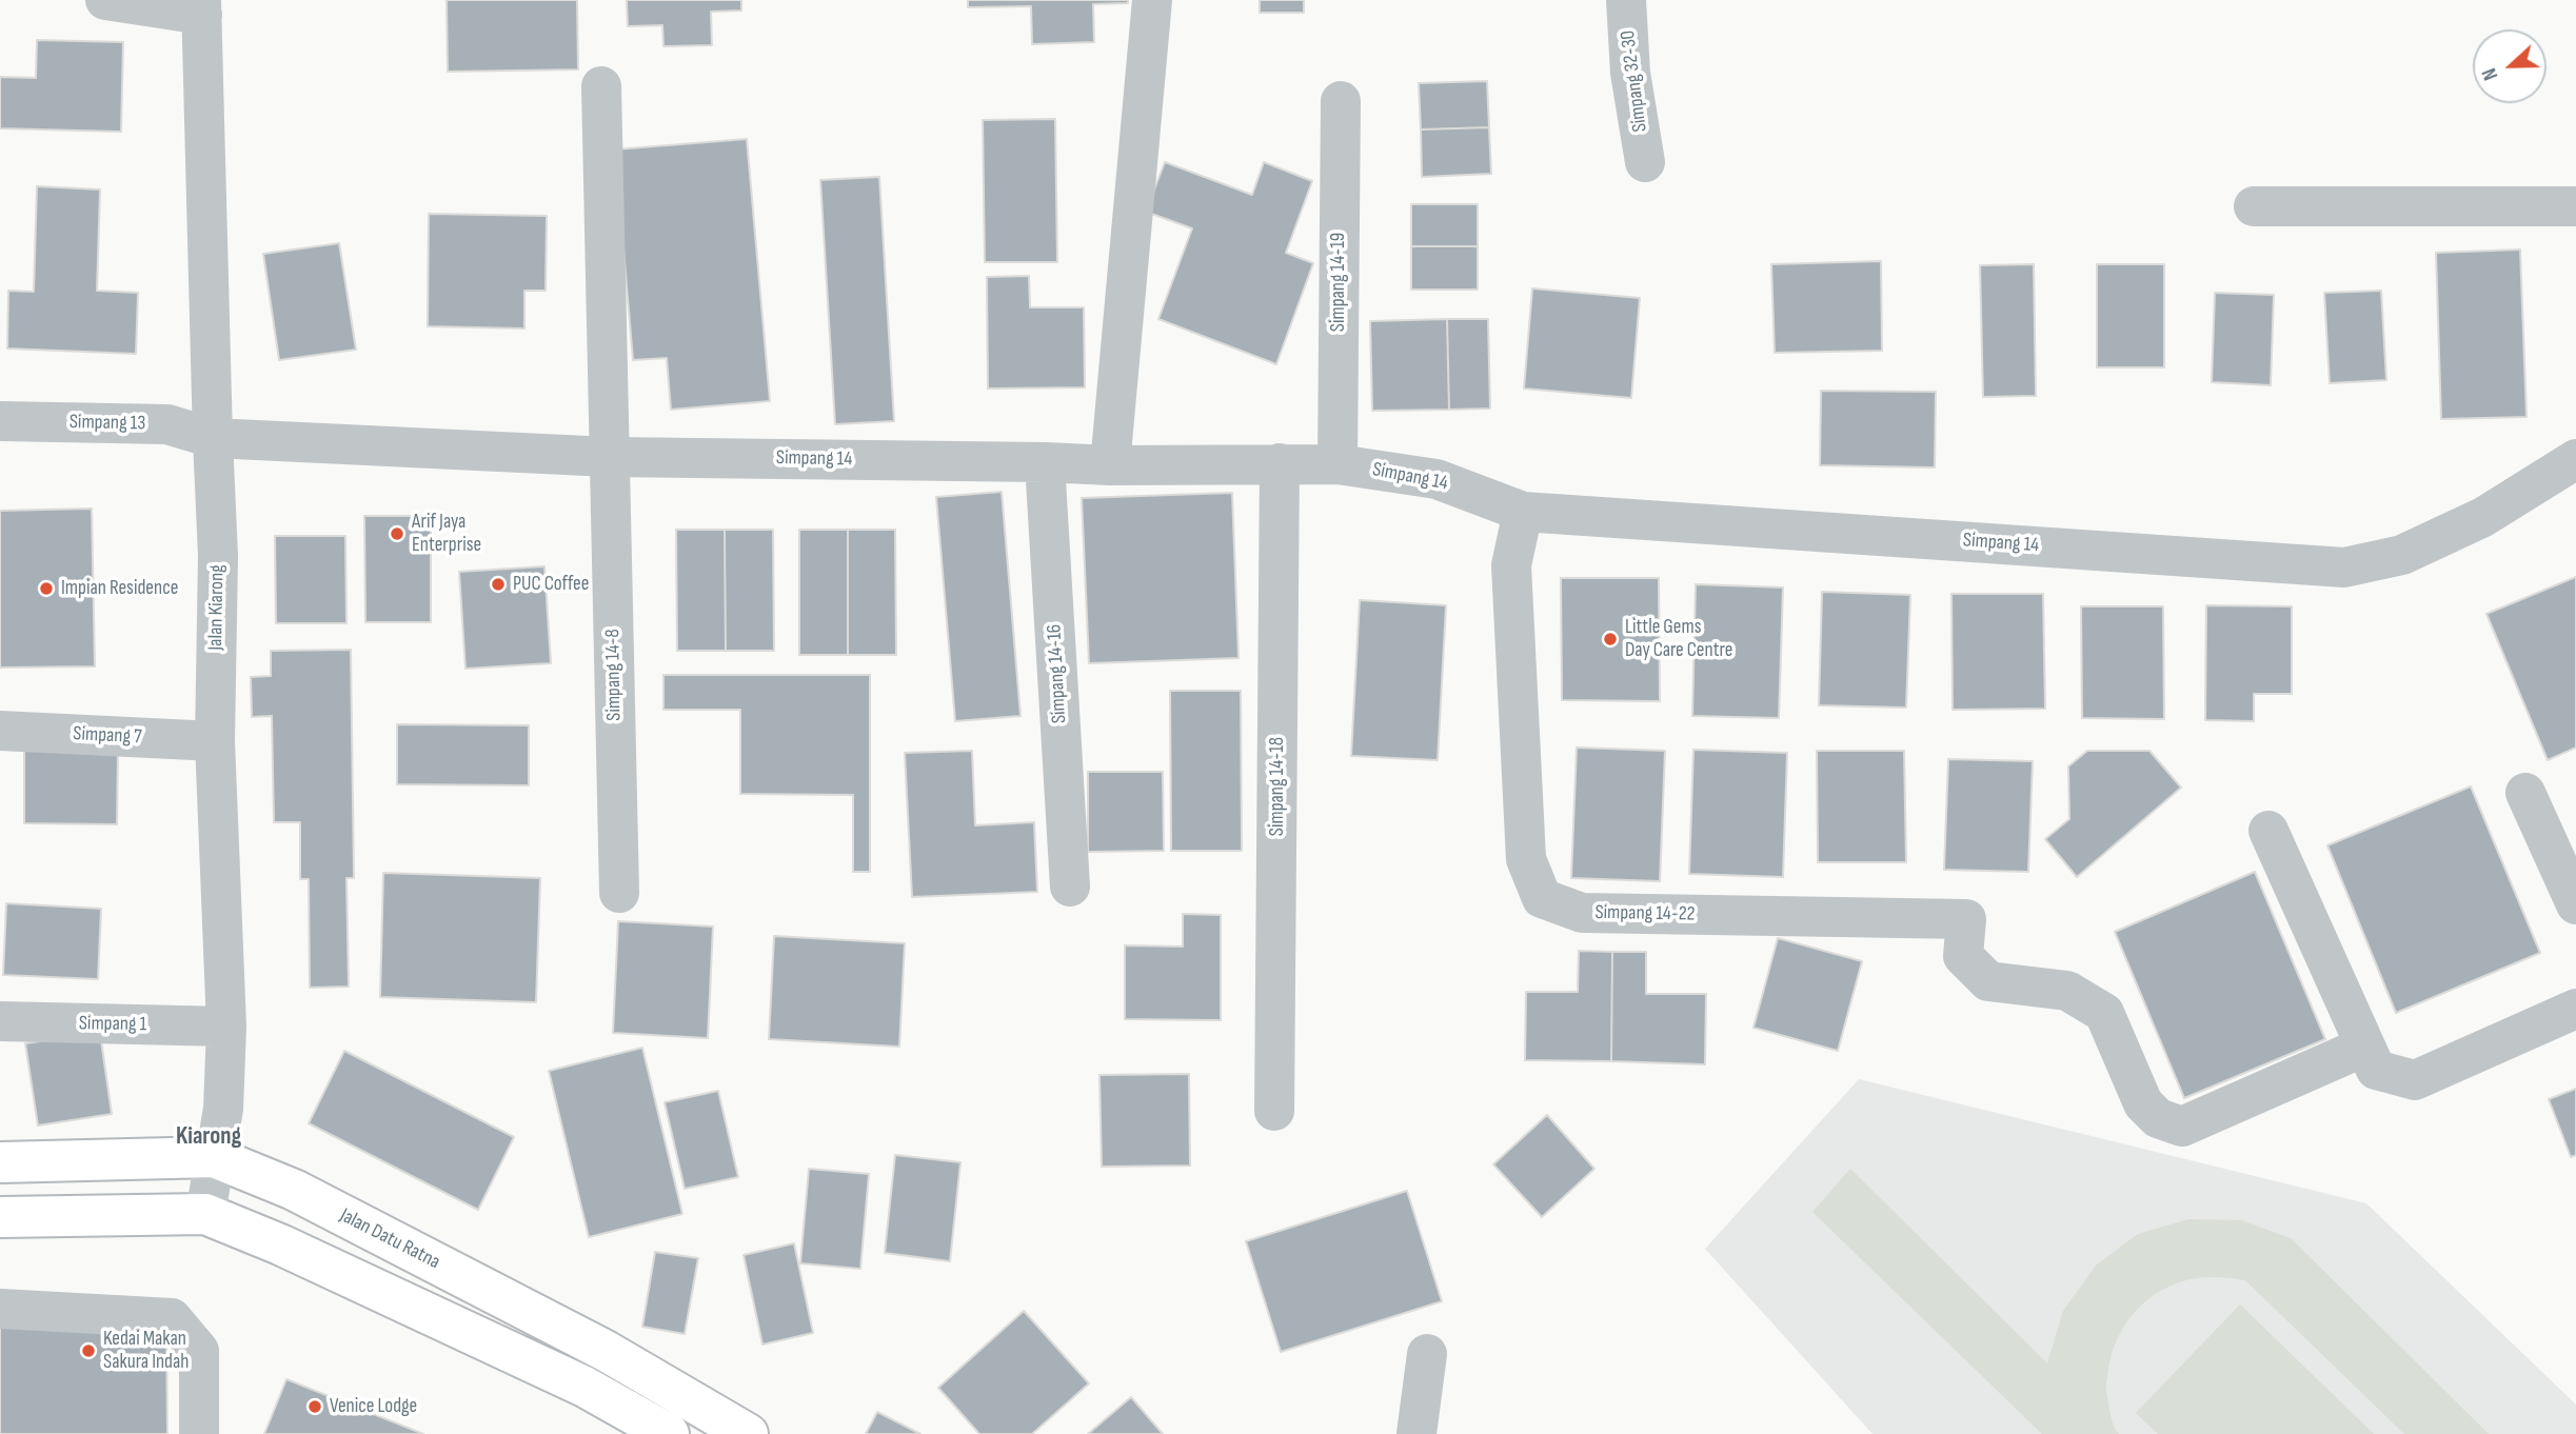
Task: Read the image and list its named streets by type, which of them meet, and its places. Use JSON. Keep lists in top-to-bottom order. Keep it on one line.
{"streets":{"main road":["Jalan Datu Ratna"],"street":["Simpang 32-30","Simpang 14-19","Simpang 13","Simpang 14","Jalan Kiarong","Simpang 14-16","Simpang 14-8","Simpang 7","Simpang 14-18","Simpang 14-22","Simpang 1"]},"crossings":[["Simpang 14-19","Simpang 14"],["Simpang 13","Simpang 14"],["Simpang 13","Jalan Kiarong"],["Simpang 14","Jalan Kiarong"],["Simpang 14","Simpang 14-16"],["Simpang 14","Simpang 14-8"],["Simpang 14","Simpang 14-18"],["Simpang 14","Simpang 14-22"],["Jalan Kiarong","Simpang 7"],["Jalan Kiarong","Simpang 1"],["Jalan Kiarong","Jalan Datu Ratna"]],"districts":["Kiarong"],"places":["Arif Jaya Enterprise","PUC Coffee","Impian Residence","Little Gems Day Care Centre","Kedai Makan Sakura Indah","Venice Lodge"],"north":"left"}
